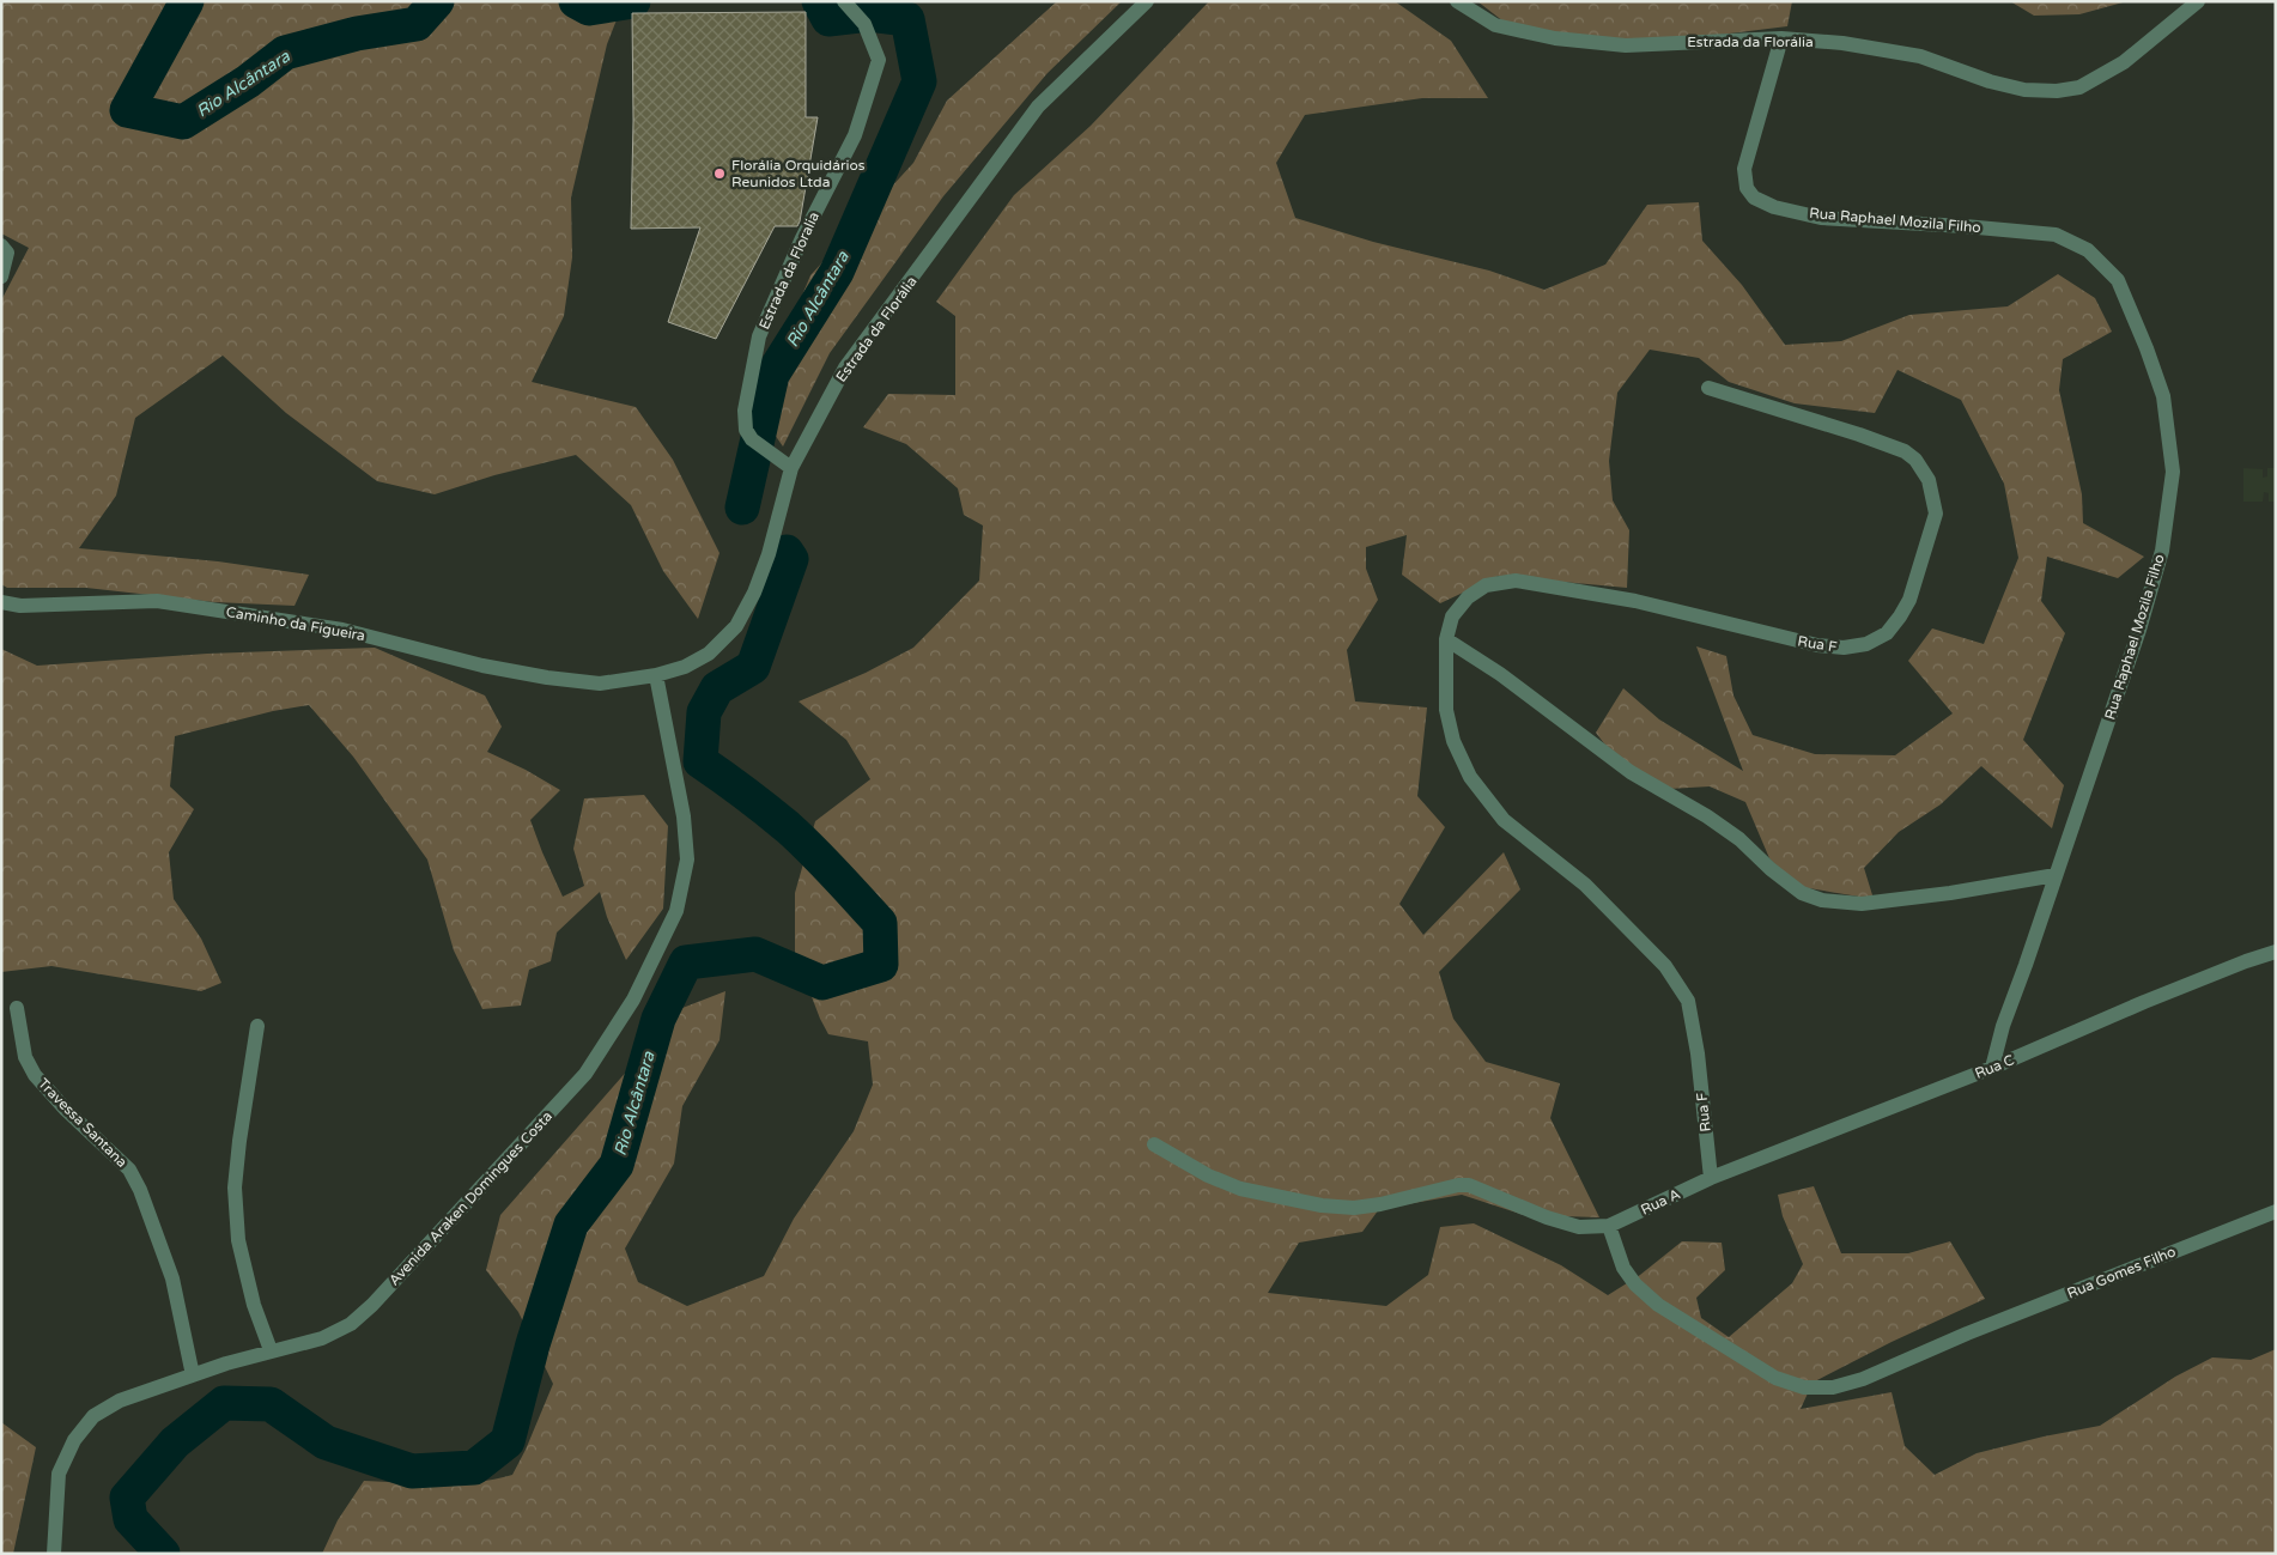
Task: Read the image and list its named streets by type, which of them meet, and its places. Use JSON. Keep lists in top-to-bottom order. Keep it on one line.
{"streets":{"street":["Estrada da Florália","Rua Raphael Mozila Filho","Estrada da Floralia","Caminho da Figueira","Rua F","Rua C","Travessa Santana","Avenida Araken Domingues Costa","Rua A","Rua Gomes Filho"]},"crossings":[["Estrada da Florália","Rua Raphael Mozila Filho"],["Estrada da Florália","Estrada da Floralia"],["Estrada da Florália","Caminho da Figueira"],["Estrada da Florália","Avenida Araken Domingues Costa"],["Rua Raphael Mozila Filho","Rua C"],["Caminho da Figueira","Avenida Araken Domingues Costa"],["Rua F","Rua C"],["Rua F","Rua A"],["Rua C","Rua A"],["Travessa Santana","Avenida Araken Domingues Costa"],["Rua A","Rua Gomes Filho"]],"water":["Rio Alcântara"],"places":["Florália Orquidários Reunidos Ltda"]}
